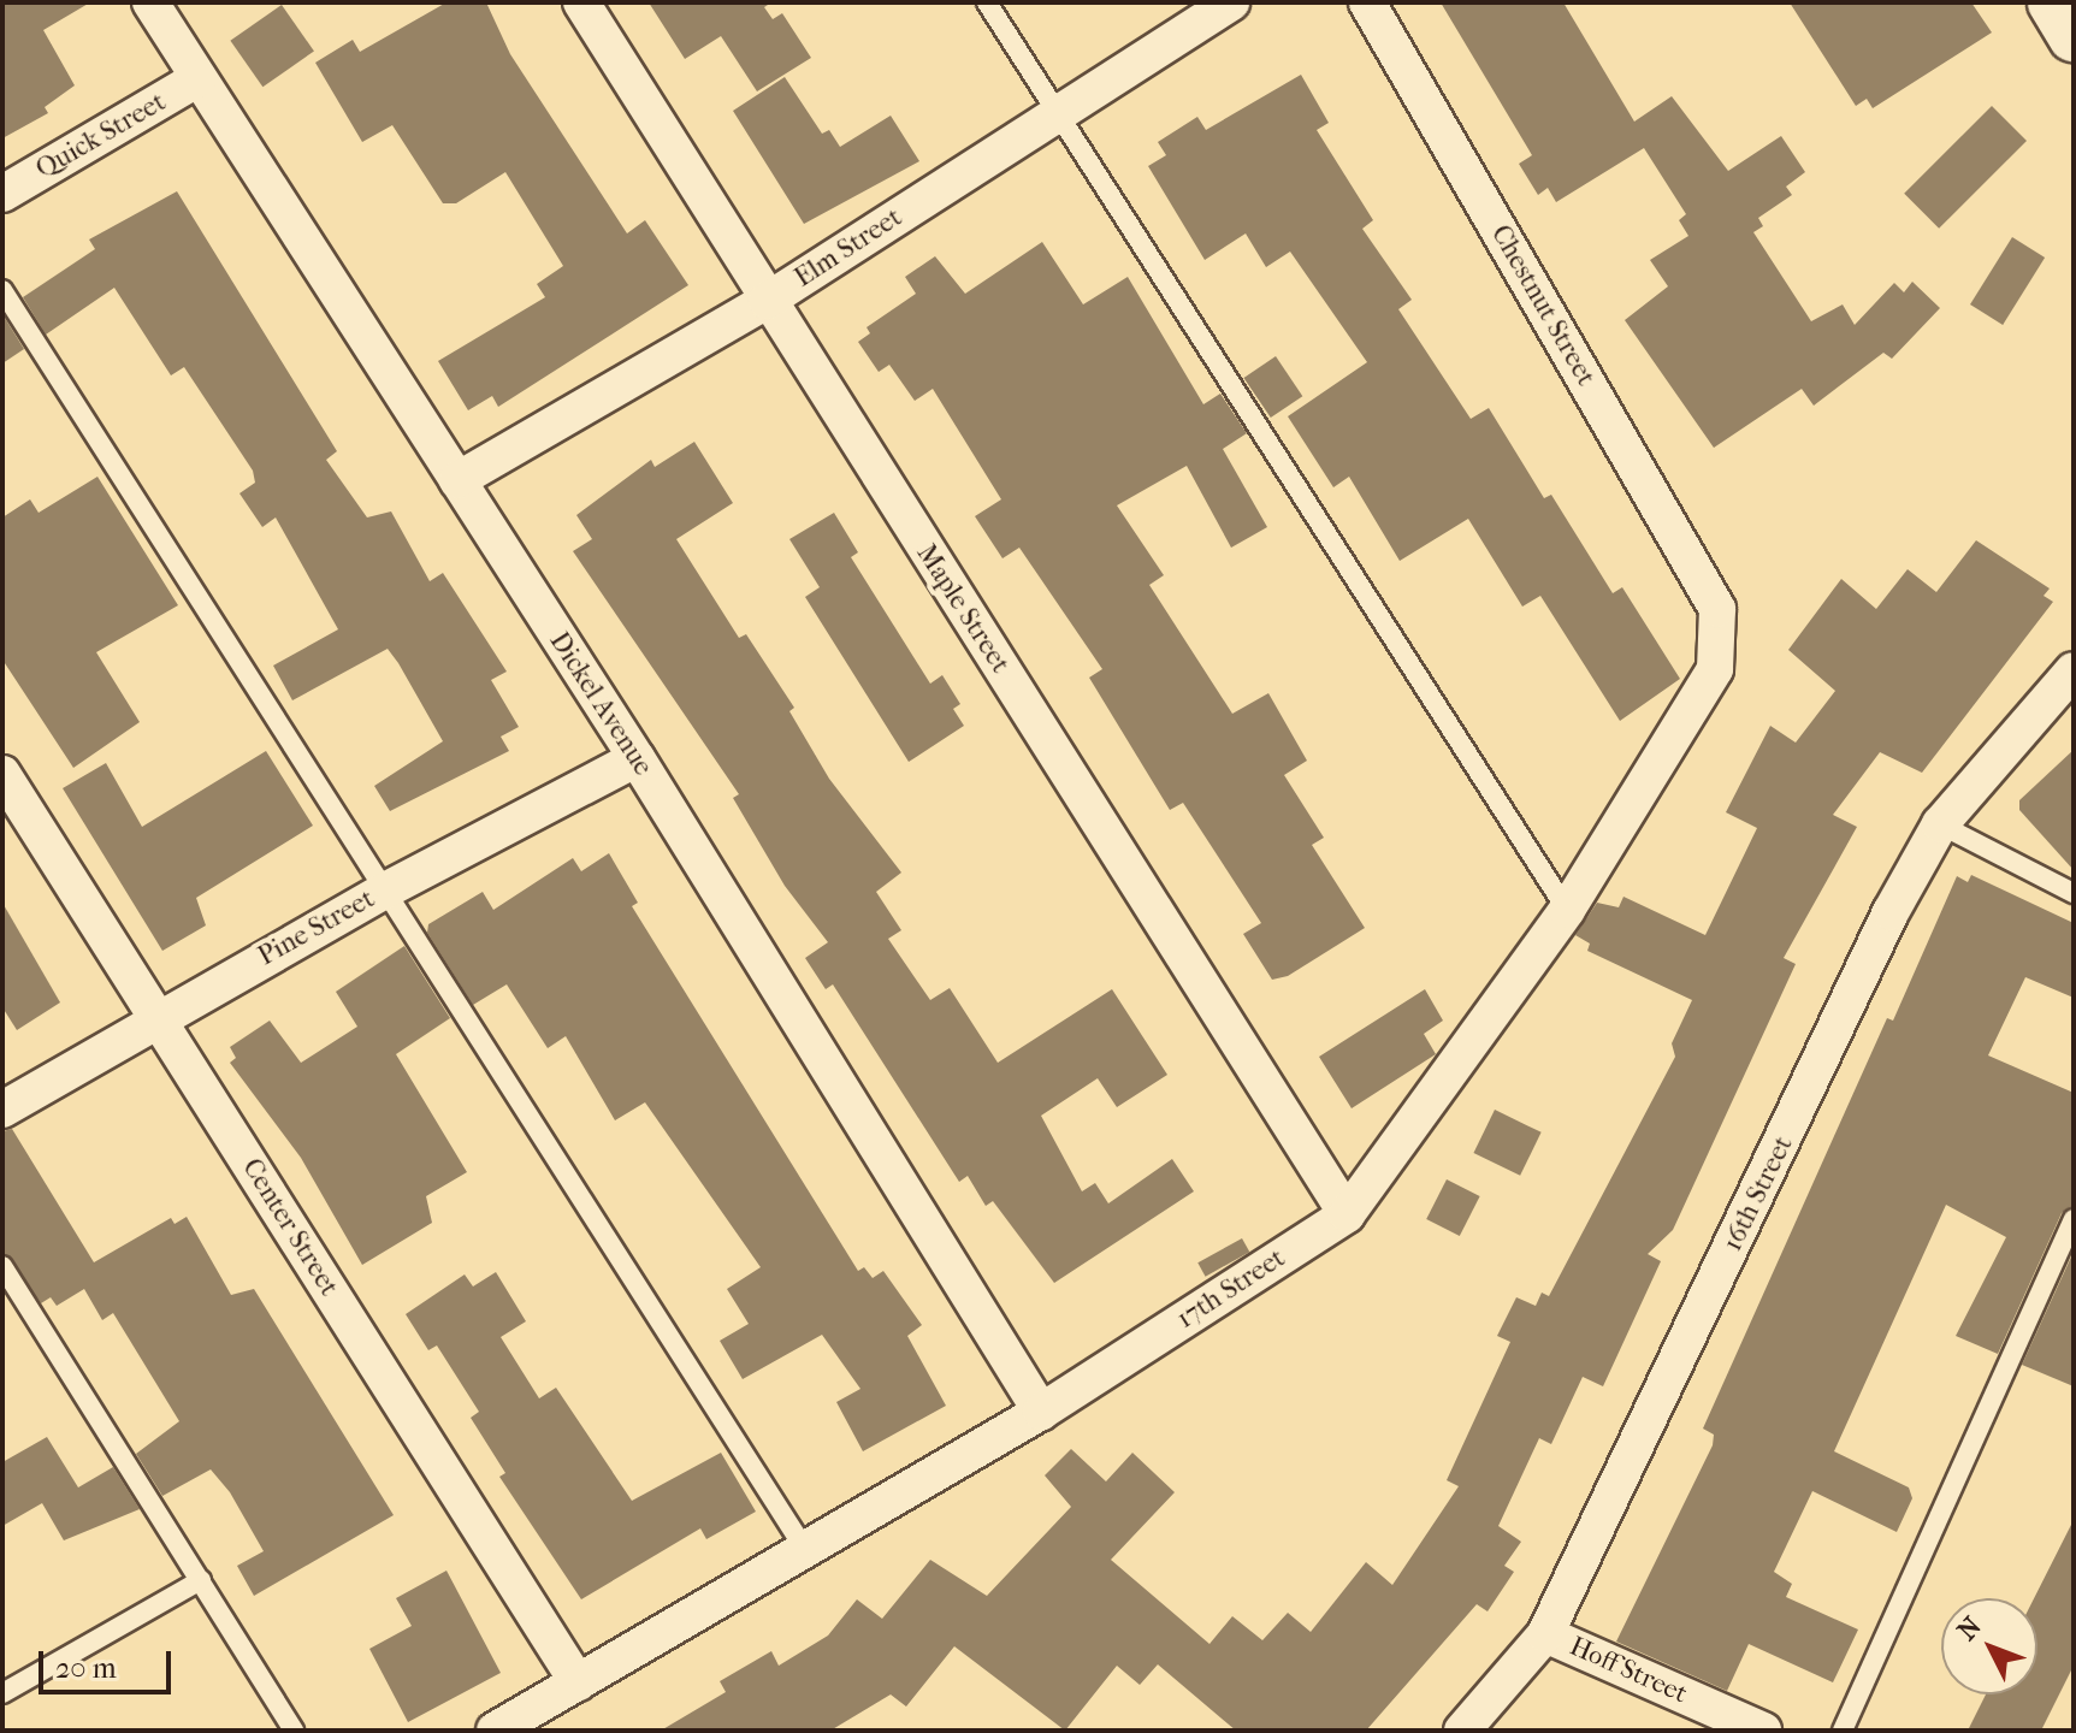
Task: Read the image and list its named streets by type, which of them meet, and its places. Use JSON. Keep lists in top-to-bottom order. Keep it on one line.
{"streets":{"street":["Quick Street","Elm Street","Chestnut Street","Maple Street","Dickel Avenue","Pine Street","16th Street","Center Street","17th Street","Hoff Street"]},"crossings":[["Quick Street","Dickel Avenue"],["Elm Street","Maple Street"],["Elm Street","Dickel Avenue"],["Chestnut Street","17th Street"],["Maple Street","17th Street"],["Dickel Avenue","Pine Street"],["Dickel Avenue","17th Street"],["Pine Street","Center Street"],["16th Street","Hoff Street"],["Center Street","17th Street"]],"scale_bar":"20 m","north":"top left"}
